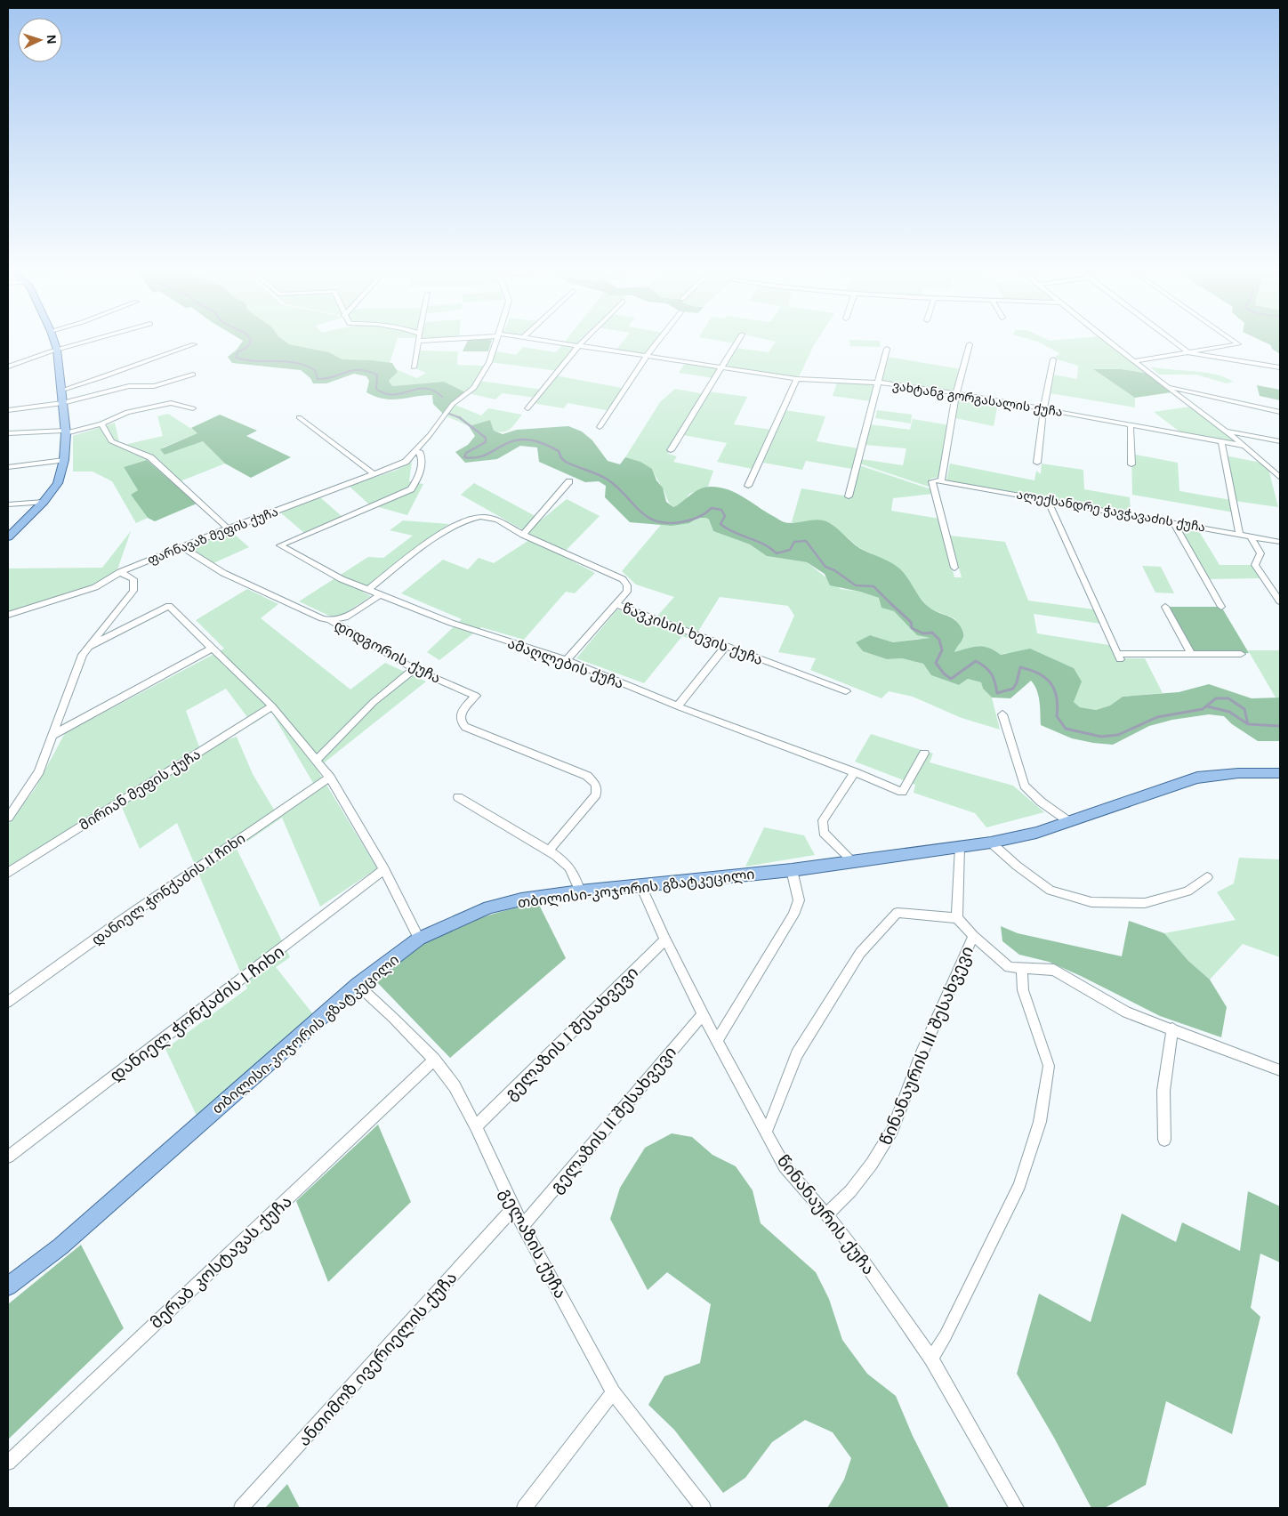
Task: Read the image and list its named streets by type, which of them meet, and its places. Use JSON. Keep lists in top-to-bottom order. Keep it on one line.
{"streets":{"main road":["თბილისი-კოჯორის გზატკეცილი"],"street":["ვახტანგ გორგასალის ქუჩა","ალექსანდრე ჭავჭავაძის ქუჩა","ფარნავაზ მეფის ქუჩა","წავკისის ხევის ქუჩა","დიდგორის ქუჩა","ამაღლების ქუჩა","მირიან მეფის ქუჩა","დანიელ ჭონქაძის II ჩიხი","დანიელ ჭონქაძის I ჩიხი","გელაზის I შესახვევი","წინანაურის III შესახვევი","გელაზის II შესახვევი","წინანაურის ქუჩა","გელაზის ქუჩა","მერაბ კოსტავას ქუჩა","ანთიმოზ ივერიელის ქუჩა"]},"crossings":[["ფარნავაზ მეფის ქუჩა","დიდგორის ქუჩა"],["ფარნავაზ მეფის ქუჩა","ამაღლების ქუჩა"],["წავკისის ხევის ქუჩა","ამაღლების ქუჩა"],["თბილისი-კოჯორის გზატკეცილი","წინანაურის ქუჩა"],["თბილისი-კოჯორის გზატკეცილი","გელაზის ქუჩა"],["გელაზის I შესახვევი","წინანაურის ქუჩა"],["გელაზის I შესახვევი","გელაზის ქუჩა"],["წინანაურის III შესახვევი","წინანაურის ქუჩა"],["გელაზის II შესახვევი","წინანაურის ქუჩა"],["გელაზის II შესახვევი","გელაზის ქუჩა"],["გელაზის ქუჩა","მერაბ კოსტავას ქუჩა"],["გელაზის ქუჩა","ანთიმოზ ივერიელის ქუჩა"]],"north":"right"}
